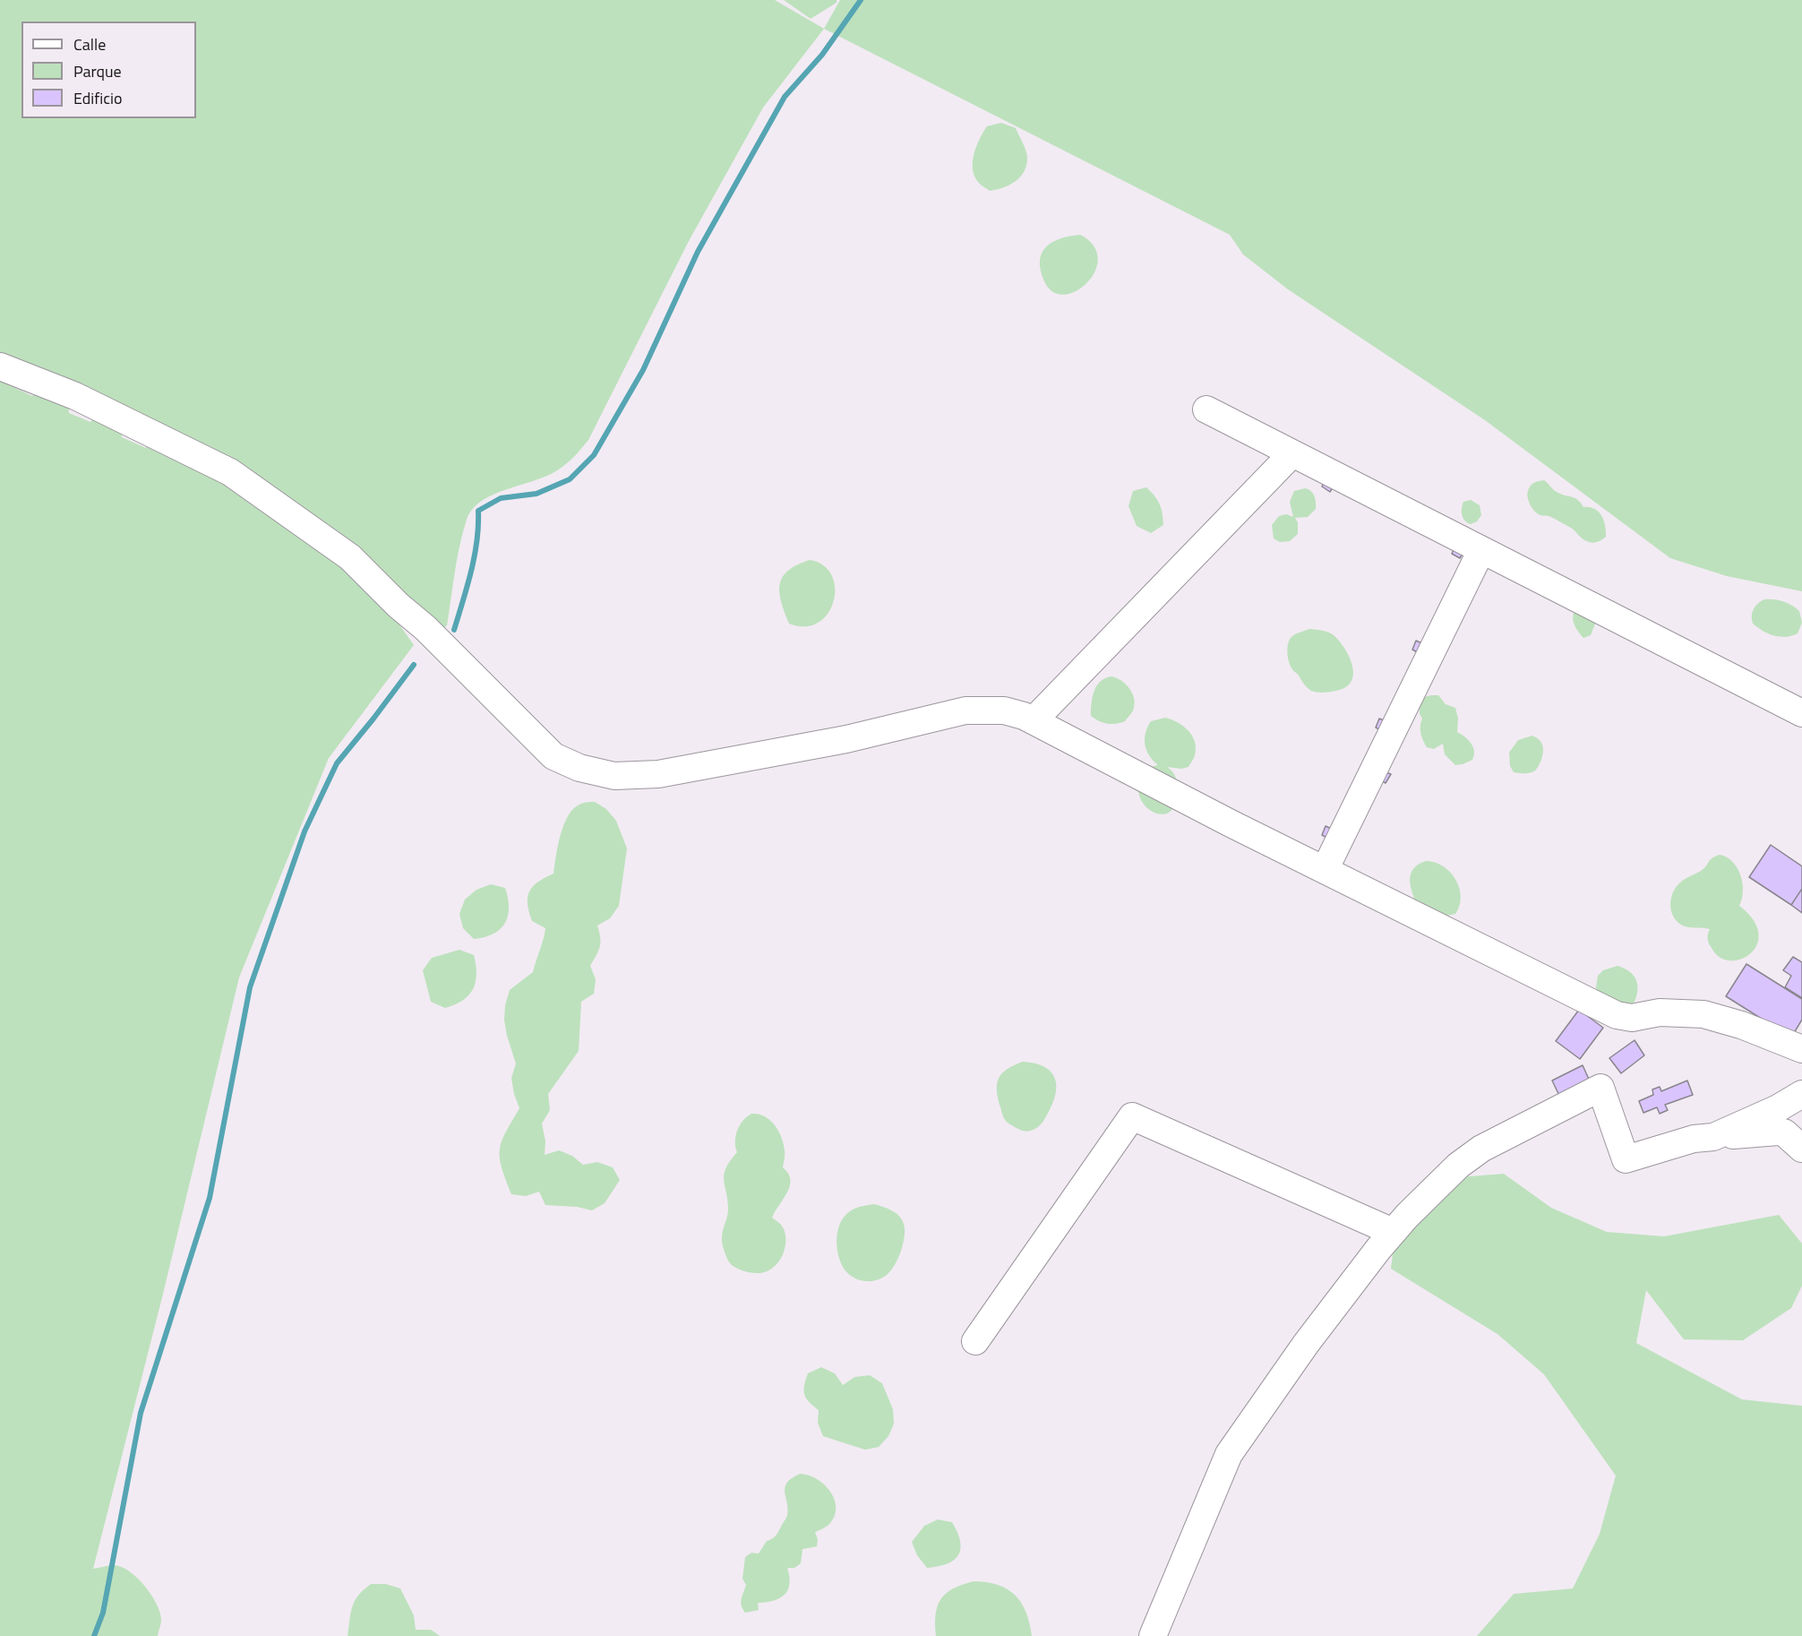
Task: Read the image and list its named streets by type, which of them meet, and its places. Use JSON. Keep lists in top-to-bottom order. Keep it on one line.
{"legend":["Calle","Parque","Edificio"]}
